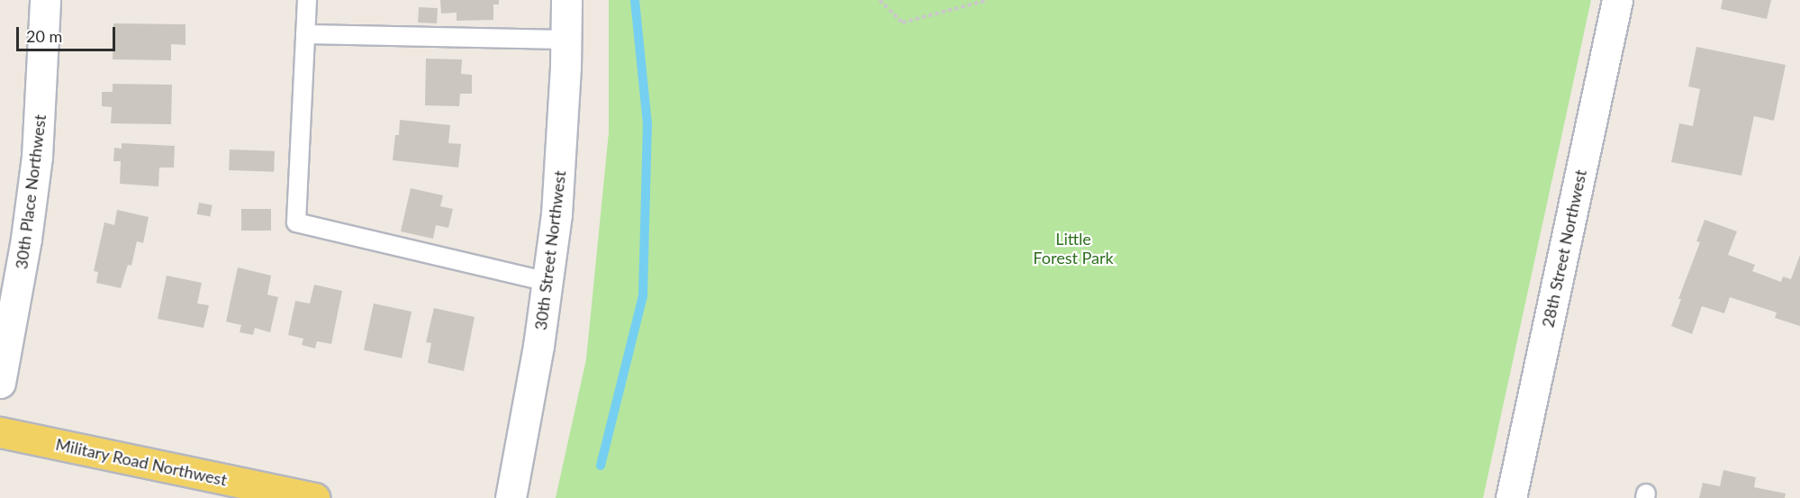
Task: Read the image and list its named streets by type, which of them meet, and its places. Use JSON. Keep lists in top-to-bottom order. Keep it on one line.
{"streets":{"main road":["Military Road Northwest"],"street":["30th Place Northwest","28th Street Northwest","30th Street Northwest"]},"parks":["Little Forest Park"],"scale_bar":"20 m"}
